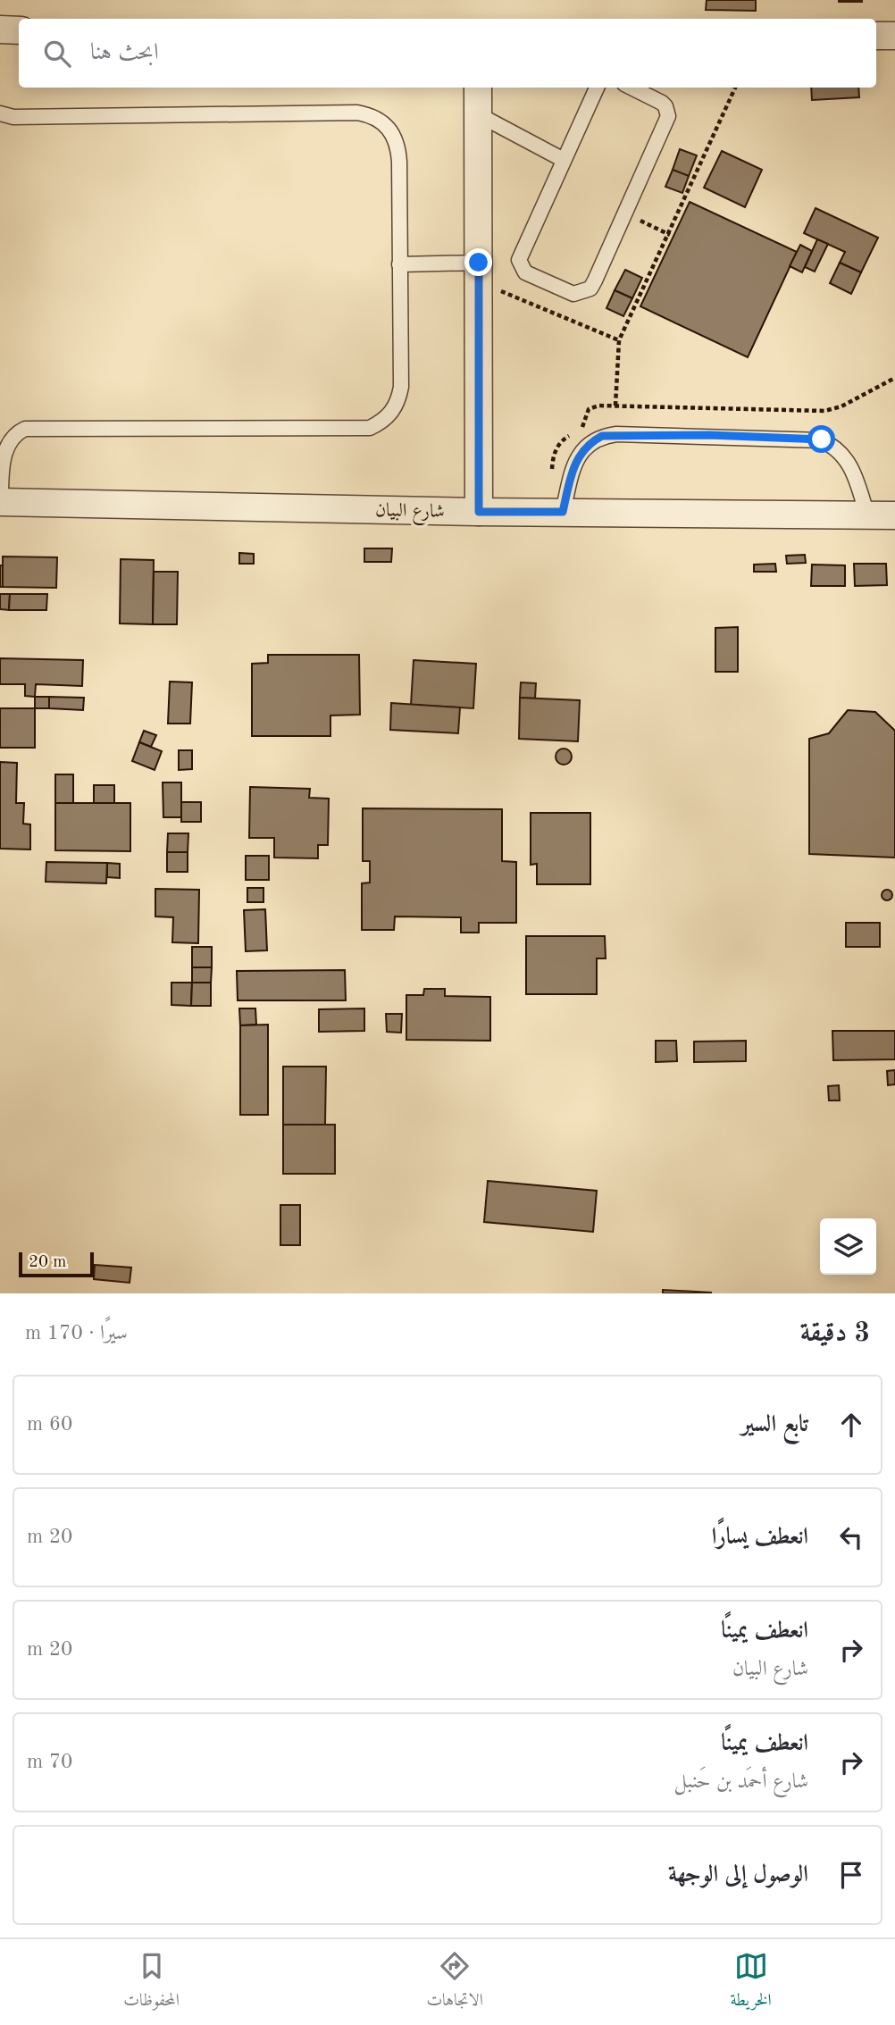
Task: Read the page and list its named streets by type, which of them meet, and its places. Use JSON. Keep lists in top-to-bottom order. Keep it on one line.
{"streets":{"street":["شارع البيان"]},"scale_bar":"20 m","page":{"search":"ابحث هنا","scale":"20 m","heading":["3 دقيقة","سيرًا · 170 m"],"list":[["تابع السير","60 m"],["انعطف يسارًا","20 m"],["انعطف يمينًا","شارع البيان","20 m"],["انعطف يمينًا","شارع أحمَد بن حَنبل","70 m"],"الوصول إلى الوجهة"],"nav":["الخريطة","الاتجاهات","المحفوظات"]}}
